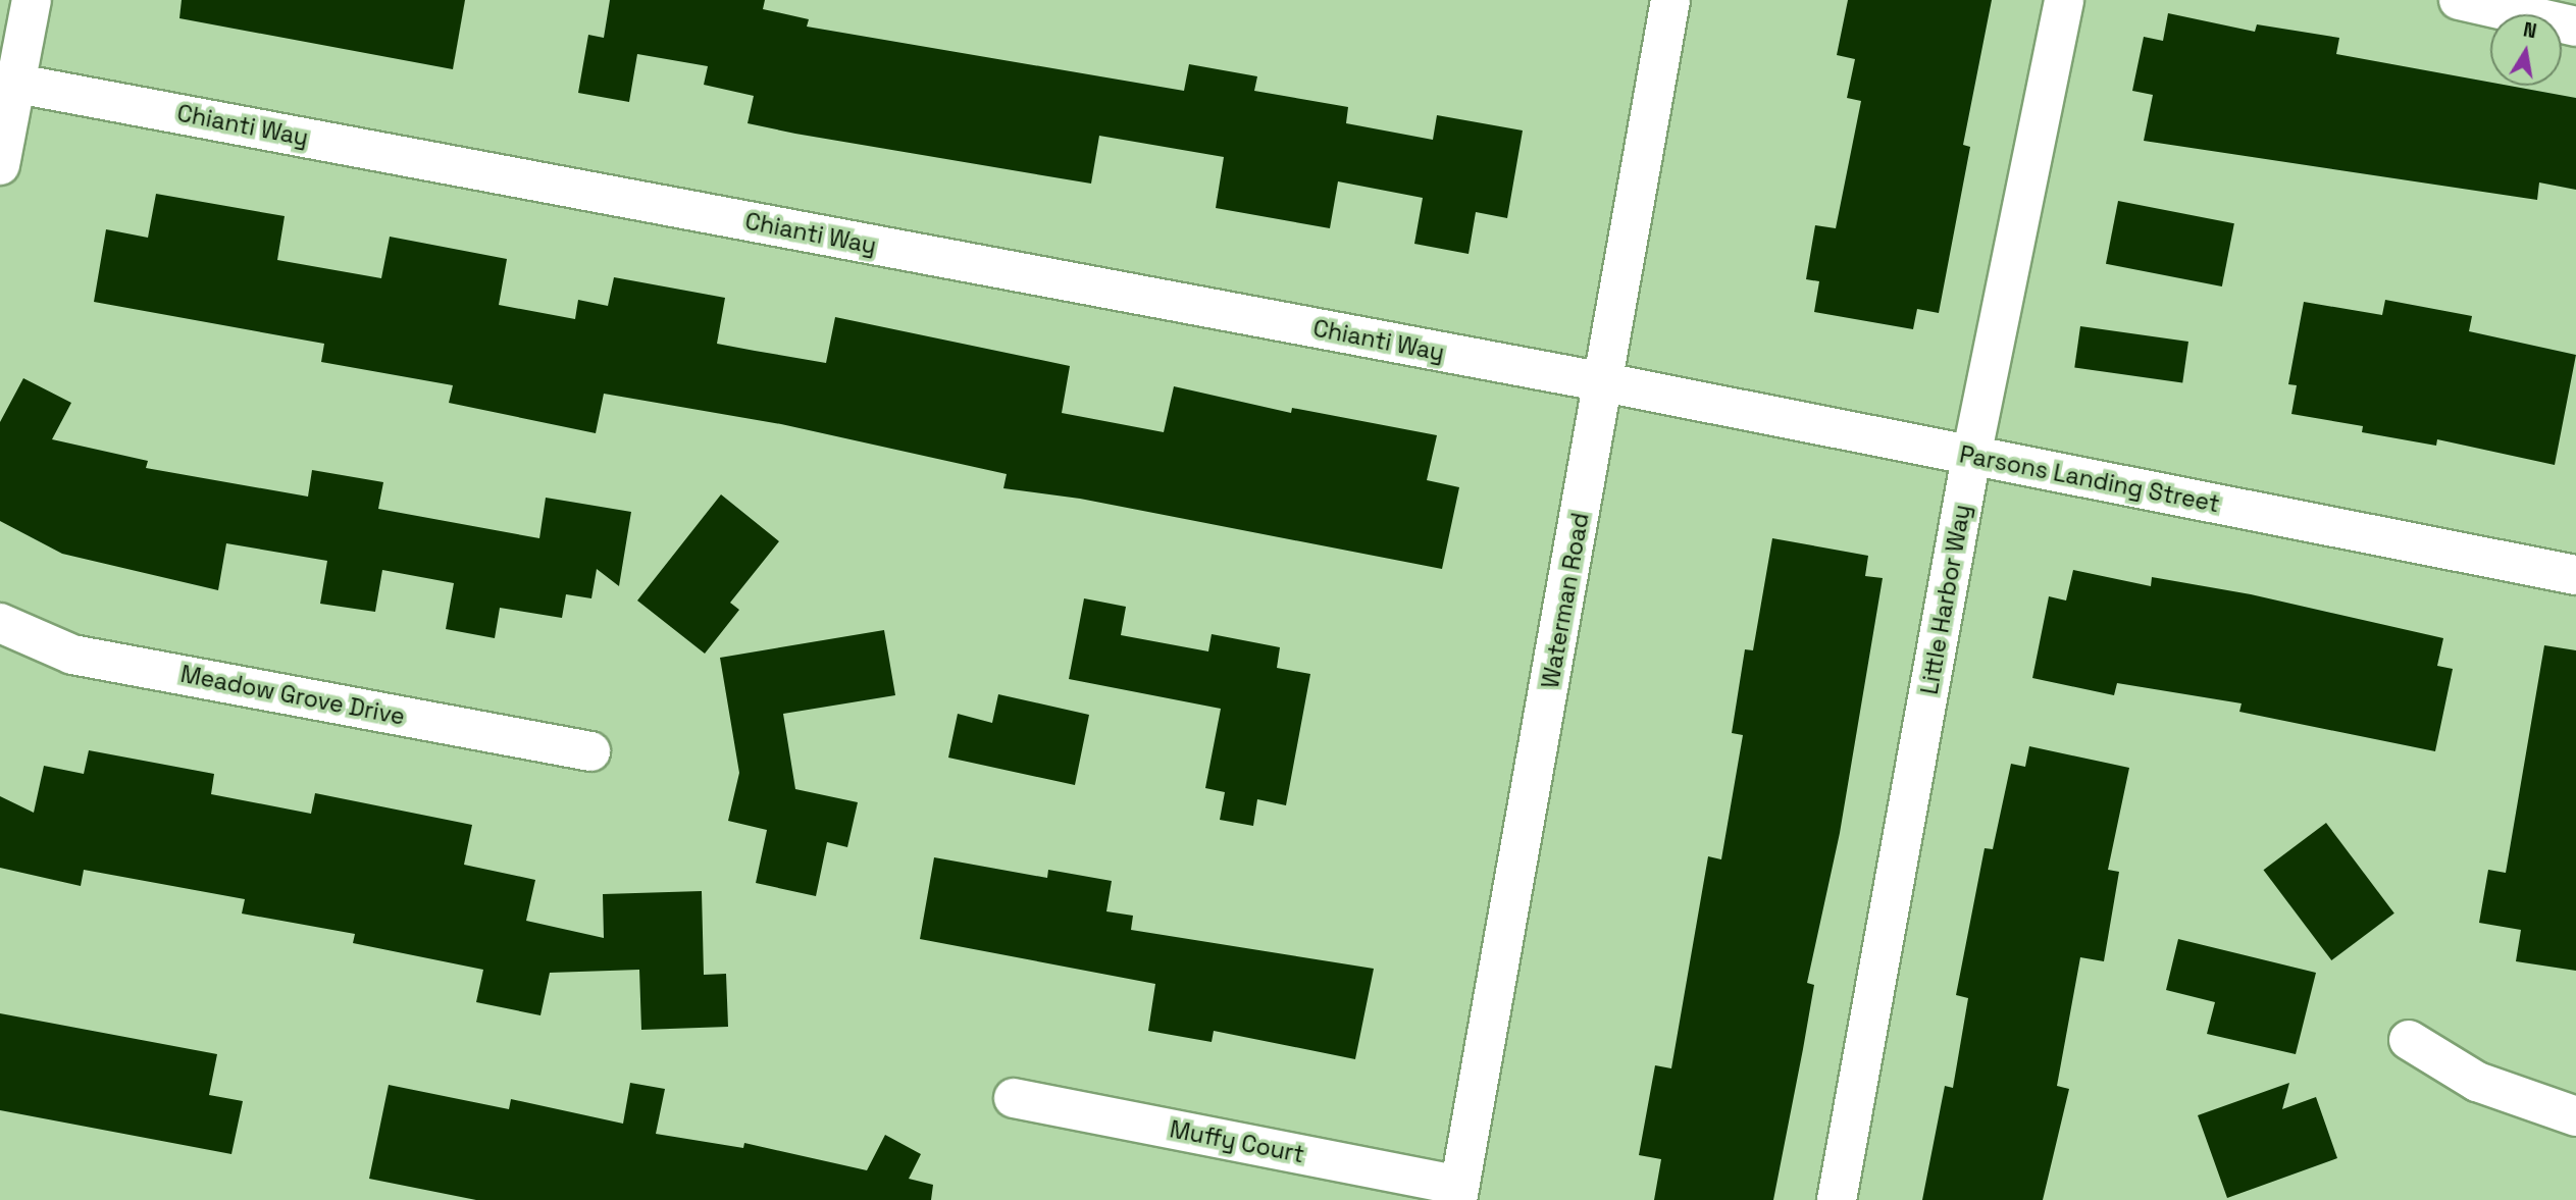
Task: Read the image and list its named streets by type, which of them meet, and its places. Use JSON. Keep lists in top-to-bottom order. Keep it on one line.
{"streets":{"street":["Chianti Way","Parsons Landing Street","Little Harbor Way","Waterman Road","Meadow Grove Drive","Muffy Court"]},"crossings":[["Chianti Way","Parsons Landing Street"],["Chianti Way","Waterman Road"],["Parsons Landing Street","Little Harbor Way"],["Parsons Landing Street","Waterman Road"],["Waterman Road","Muffy Court"]],"north":"top"}
